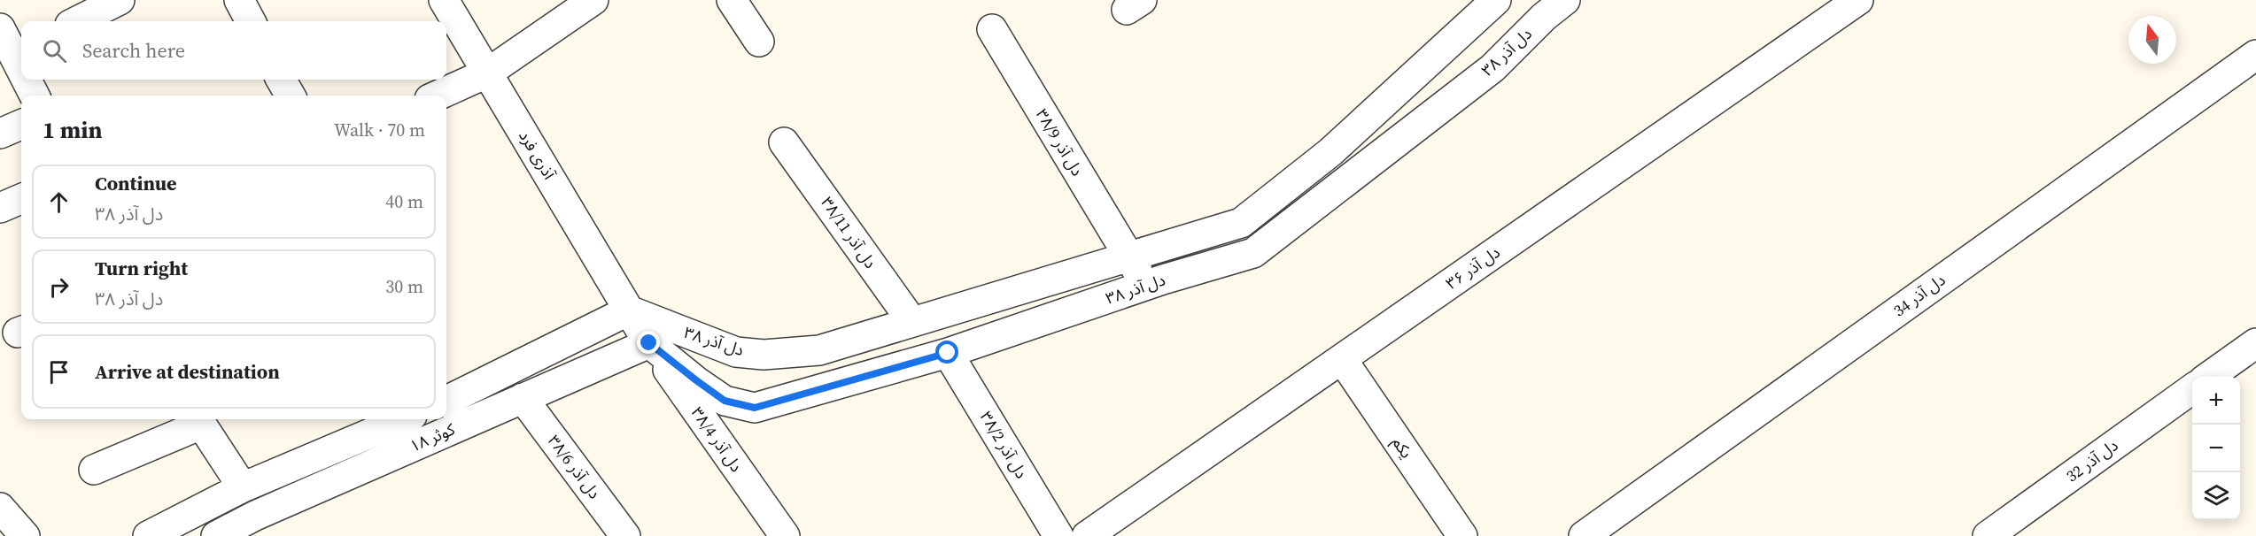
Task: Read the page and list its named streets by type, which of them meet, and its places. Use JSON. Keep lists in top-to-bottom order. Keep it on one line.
{"streets":{"street":["دل آذر ۳۸","دل آذر ۳۸/9","آذری فرد","دل آذر ۳۸/11","دل آذر ۳۶","دل آذر 34","کوثر ۱۸","دل آذر ۳۸/4","دل آذر ۳۸/2","یکم","دل آذر 32","دل آذر ۳۸/6"]},"crossings":[["دل آذر ۳۸","دل آذر ۳۸/9"],["دل آذر ۳۸","آذری فرد"],["دل آذر ۳۸","دل آذر ۳۸/11"],["دل آذر ۳۸","کوثر ۱۸"],["دل آذر ۳۸","دل آذر ۳۸/4"],["دل آذر ۳۸","دل آذر ۳۸/2"],["آذری فرد","کوثر ۱۸"],["آذری فرد","دل آذر ۳۸/4"],["دل آذر ۳۶","یکم"],["کوثر ۱۸","دل آذر ۳۸/4"],["کوثر ۱۸","دل آذر ۳۸/6"]],"north":"top","page":{"search":"Search here","heading":["1 min","Walk · 70 m"],"list":[["Continue","دل آذر ۳۸","40 m"],["Turn right","دل آذر ۳۸","30 m"],"Arrive at destination"],"map_buttons":["+","−"]}}
